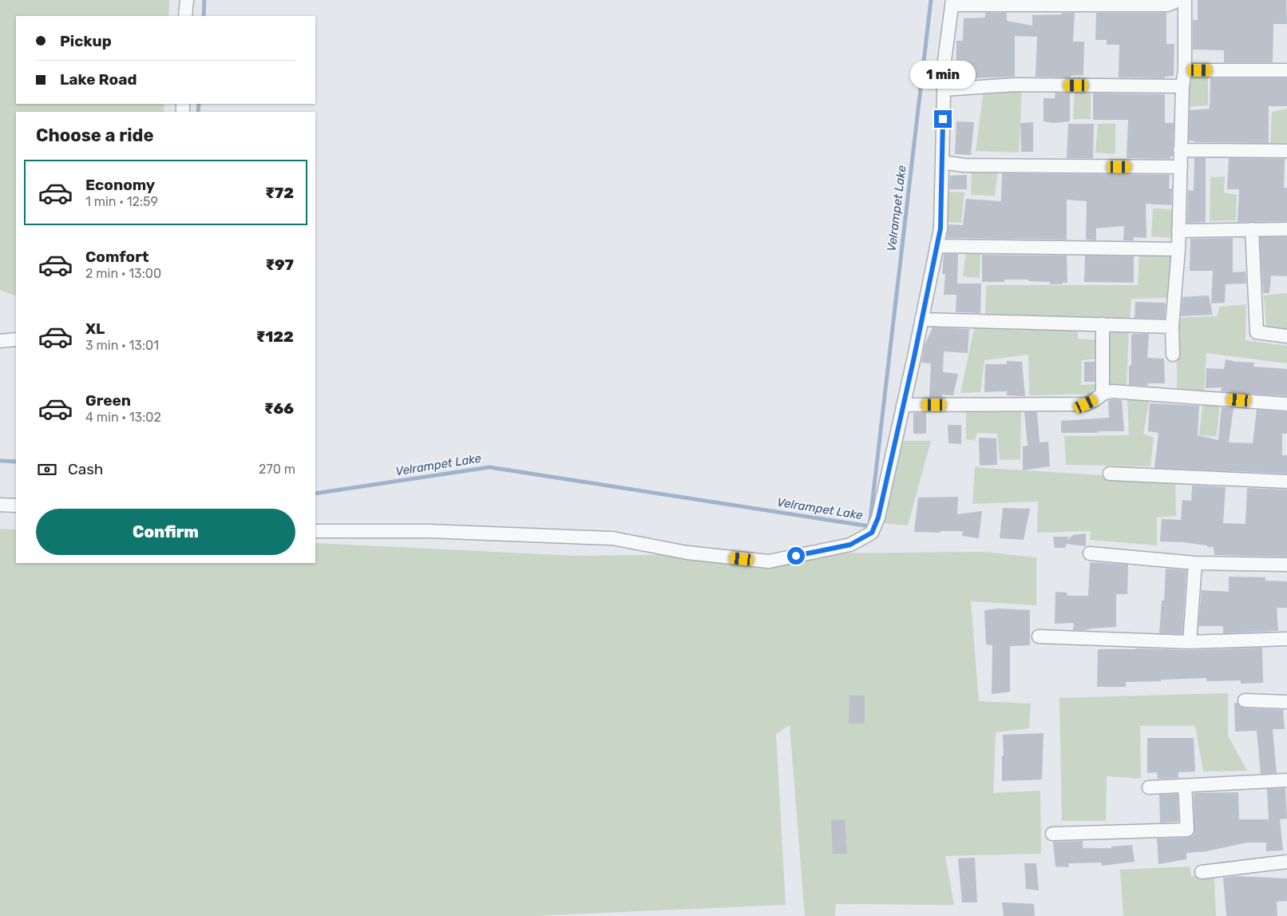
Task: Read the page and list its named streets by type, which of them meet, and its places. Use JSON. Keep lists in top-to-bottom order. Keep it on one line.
{"water":["Velrampet Lake"],"page":{"banner":["Pickup","Lake Road"],"bubble":"1 min","heading":"Choose a ride","list":[{"name":"Economy","note":"1 min · 12:59","value":"₹72"},{"name":"Comfort","note":"2 min · 13:00","value":"₹97"},{"name":"XL","note":"3 min · 13:01","value":"₹122"},{"name":"Green","note":"4 min · 13:02","value":"₹66"}],"pay":["Cash","270 m"],"buttons":"Confirm"}}
